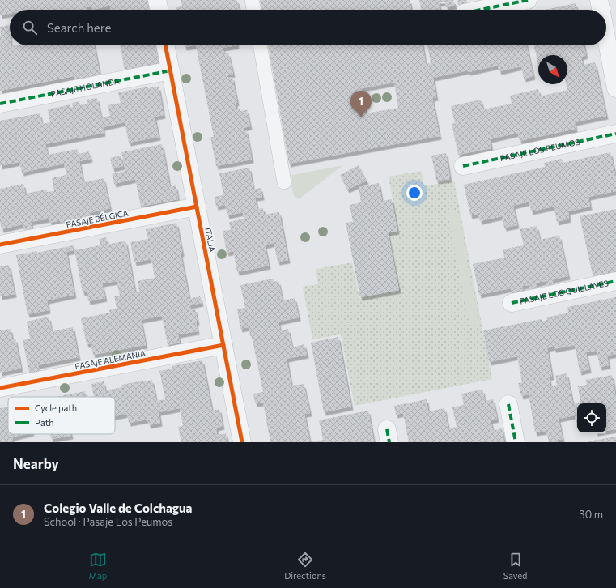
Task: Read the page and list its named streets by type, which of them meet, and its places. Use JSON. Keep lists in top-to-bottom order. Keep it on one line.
{"streets":{"street":["PASAJE HOLANDA","PASAJE LOS PEUMOS","PASAJE BÉLGICA","ITALIA","PASAJE LOS QUILLAYES","PASAJE ALEMANIA"]},"crossings":[["PASAJE HOLANDA","ITALIA"],["PASAJE BÉLGICA","ITALIA"],["ITALIA","PASAJE ALEMANIA"]],"legend":["Cycle path","Path"],"north":"bottom right","page":{"search":"Search here","pins":"1","heading":"Nearby","list":[{"mark":"1","name":"Colegio Valle de Colchagua","note":"School · Pasaje Los Peumos","value":"30 m"}],"nav":["Map","Directions","Saved"]}}
